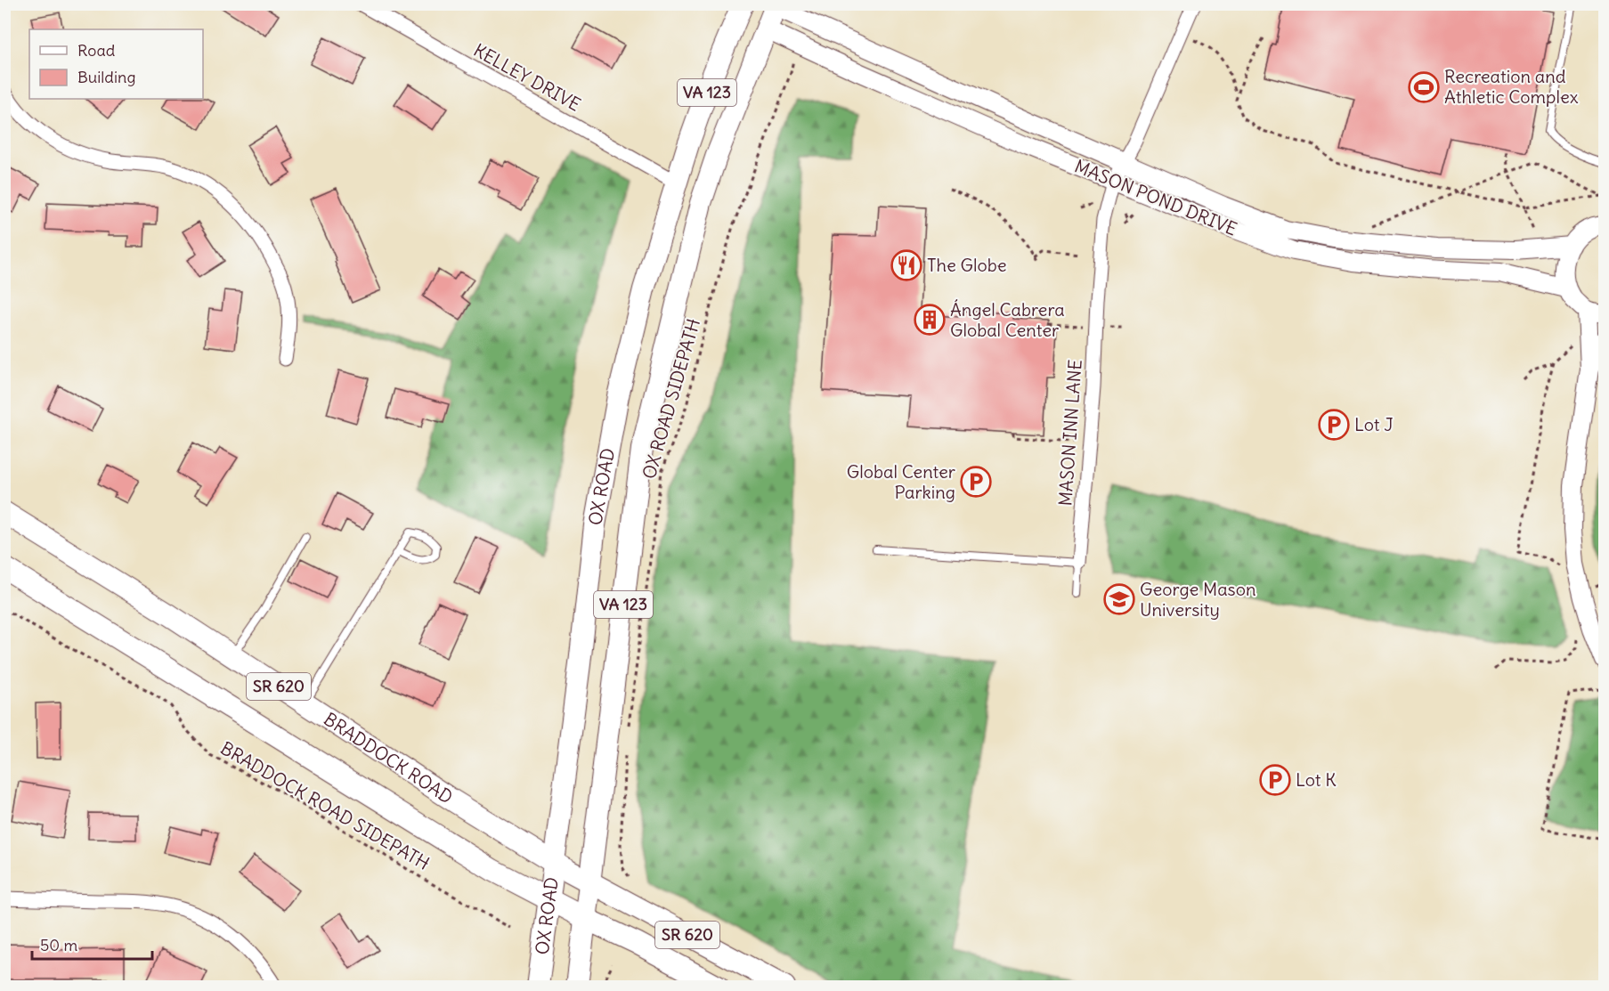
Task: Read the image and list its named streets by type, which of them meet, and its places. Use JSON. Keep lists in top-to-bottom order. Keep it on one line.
{"streets":{"main road":["VA 123","OX ROAD","SR 620","BRADDOCK ROAD"],"street":["KELLEY DRIVE","MASON POND DRIVE","MASON INN LANE"],"path":["OX ROAD SIDEPATH","BRADDOCK ROAD SIDEPATH"]},"crossings":[["KELLEY DRIVE","OX ROAD"],["MASON POND DRIVE","OX ROAD SIDEPATH"],["MASON POND DRIVE","MASON INN LANE"],["MASON POND DRIVE","OX ROAD"],["OX ROAD","SR 620"],["OX ROAD","BRADDOCK ROAD"]],"places":{"sports":["Recreation and Athletic Complex"],"restaurant":["The Globe"],"building":["Ángel Cabrera Global Center"],"parking":["Lot J","Global Center Parking","Lot K"],"school or university":["George Mason University"]},"legend":["Road","Building"],"scale_bar":"50 m"}
